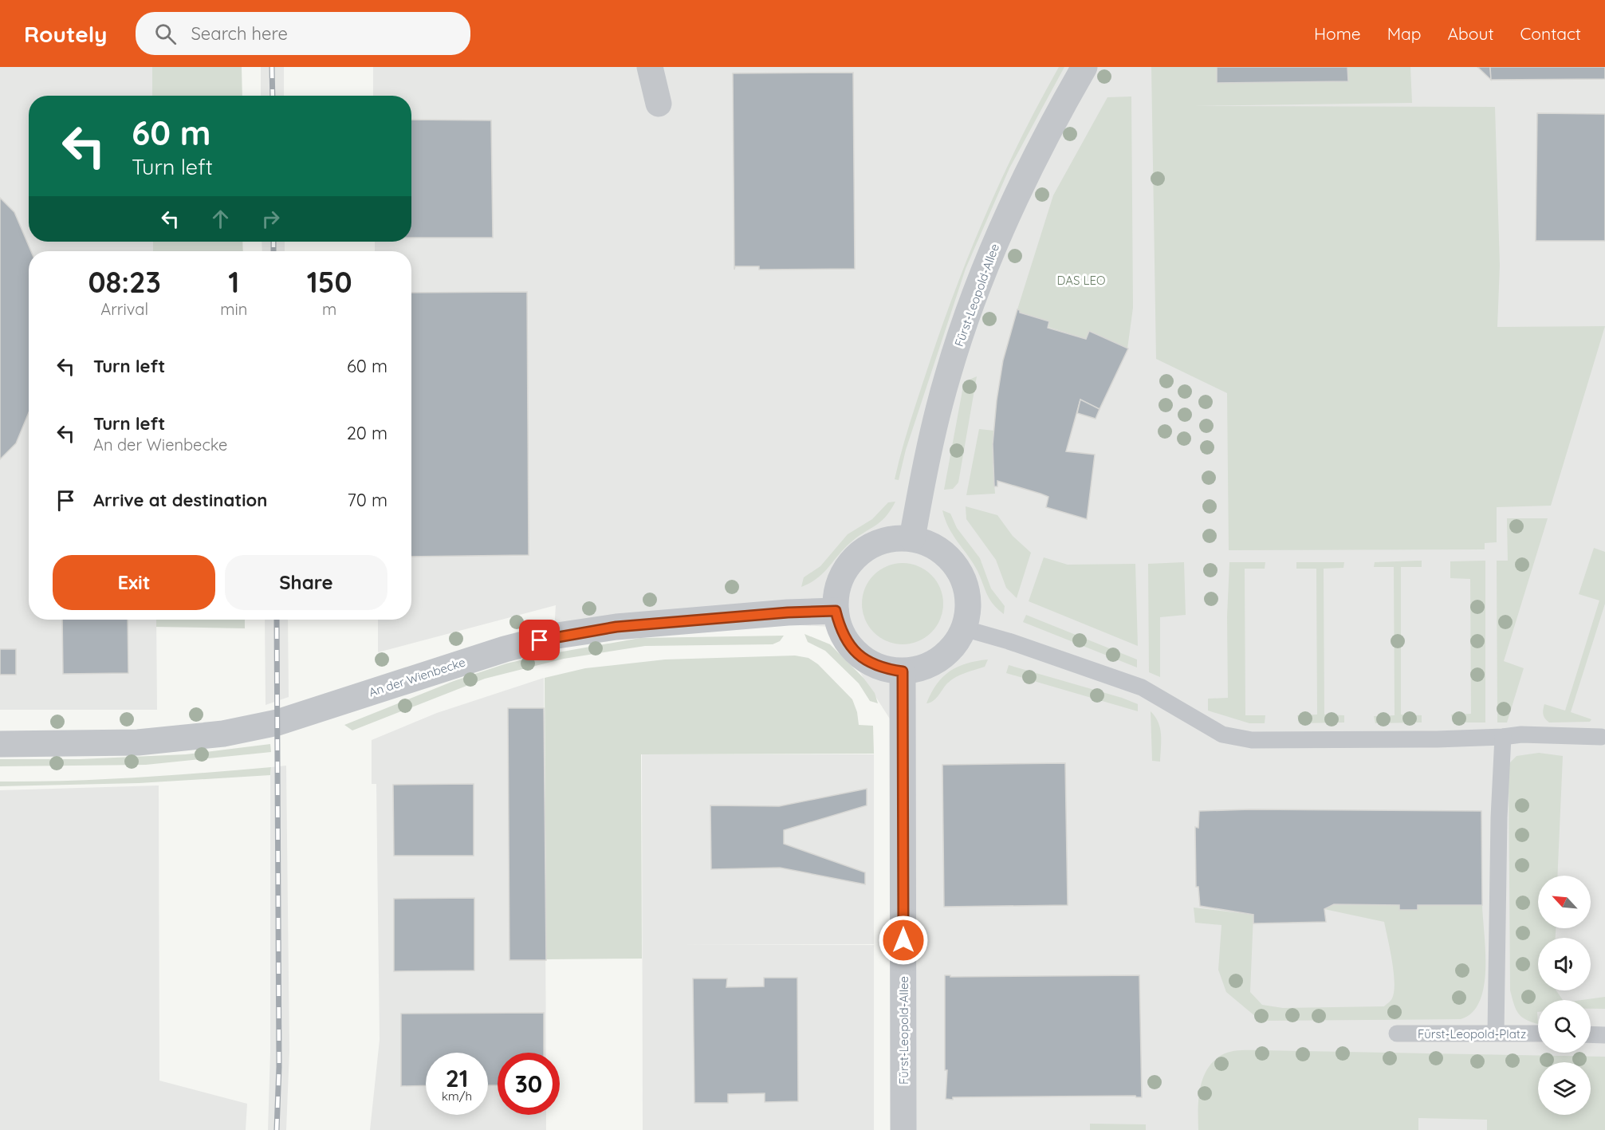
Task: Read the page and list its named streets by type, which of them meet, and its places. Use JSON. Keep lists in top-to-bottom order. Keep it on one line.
{"streets":{"street":["Fürst-Leopold-Allee","An der Wienbecke"],"lane":["Fürst-Leopold-Platz"]},"crossings":[["Fürst-Leopold-Allee","An der Wienbecke"]],"parks":["DAS LEO"],"north":"top left","page":{"header":"Routely","search":"Search here","nav":["Home","Map","About","Contact"],"turn":["60 m","Turn left"],"eta":["08:23","Arrival","1","min","150","m"],"list":[{"name":"Turn left","value":"60 m"},{"name":"Turn left","note":"An der Wienbecke","value":"20 m"},{"name":"Arrive at destination","value":"70 m"}],"buttons":["Exit","Share"],"speed":"21 km/h","limit":"30"}}
